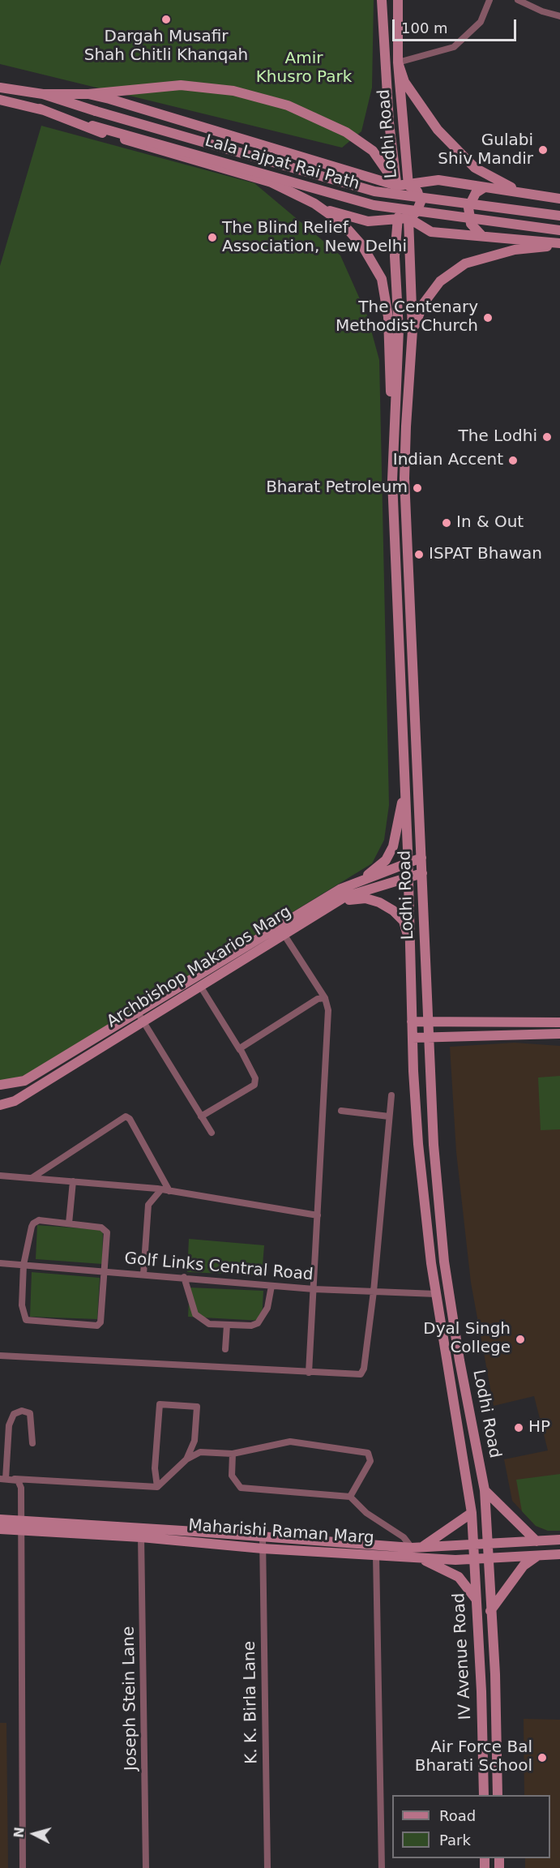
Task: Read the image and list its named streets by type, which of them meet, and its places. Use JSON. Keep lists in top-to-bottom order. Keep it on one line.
{"streets":{"main road":["Lodhi Road","Lala Lajpat Rai Path","Archbishop Makarios Marg","Maharishi Raman Marg","IV Avenue Road"],"street":["Golf Links Central Road","Joseph Stein Lane","K. K. Birla Lane"]},"crossings":[["Lodhi Road","Archbishop Makarios Marg"],["Lodhi Road","Golf Links Central Road"],["Lodhi Road","Maharishi Raman Marg"],["Lodhi Road","IV Avenue Road"],["Maharishi Raman Marg","IV Avenue Road"],["Maharishi Raman Marg","Joseph Stein Lane"],["Maharishi Raman Marg","K. K. Birla Lane"]],"parks":["Amir Khusro Park"],"places":["Dargah Musafir Shah Chitli Khanqah","Gulabi Shiv Mandir","The Blind Relief Association, New Delhi","The Centenary Methodist Church","The Lodhi","Indian Accent","Bharat Petroleum","In & Out","ISPAT Bhawan","Dyal Singh College","HP","Air Force Bal Bharati School"],"legend":["Road","Park"],"scale_bar":"100 m","north":"left"}
